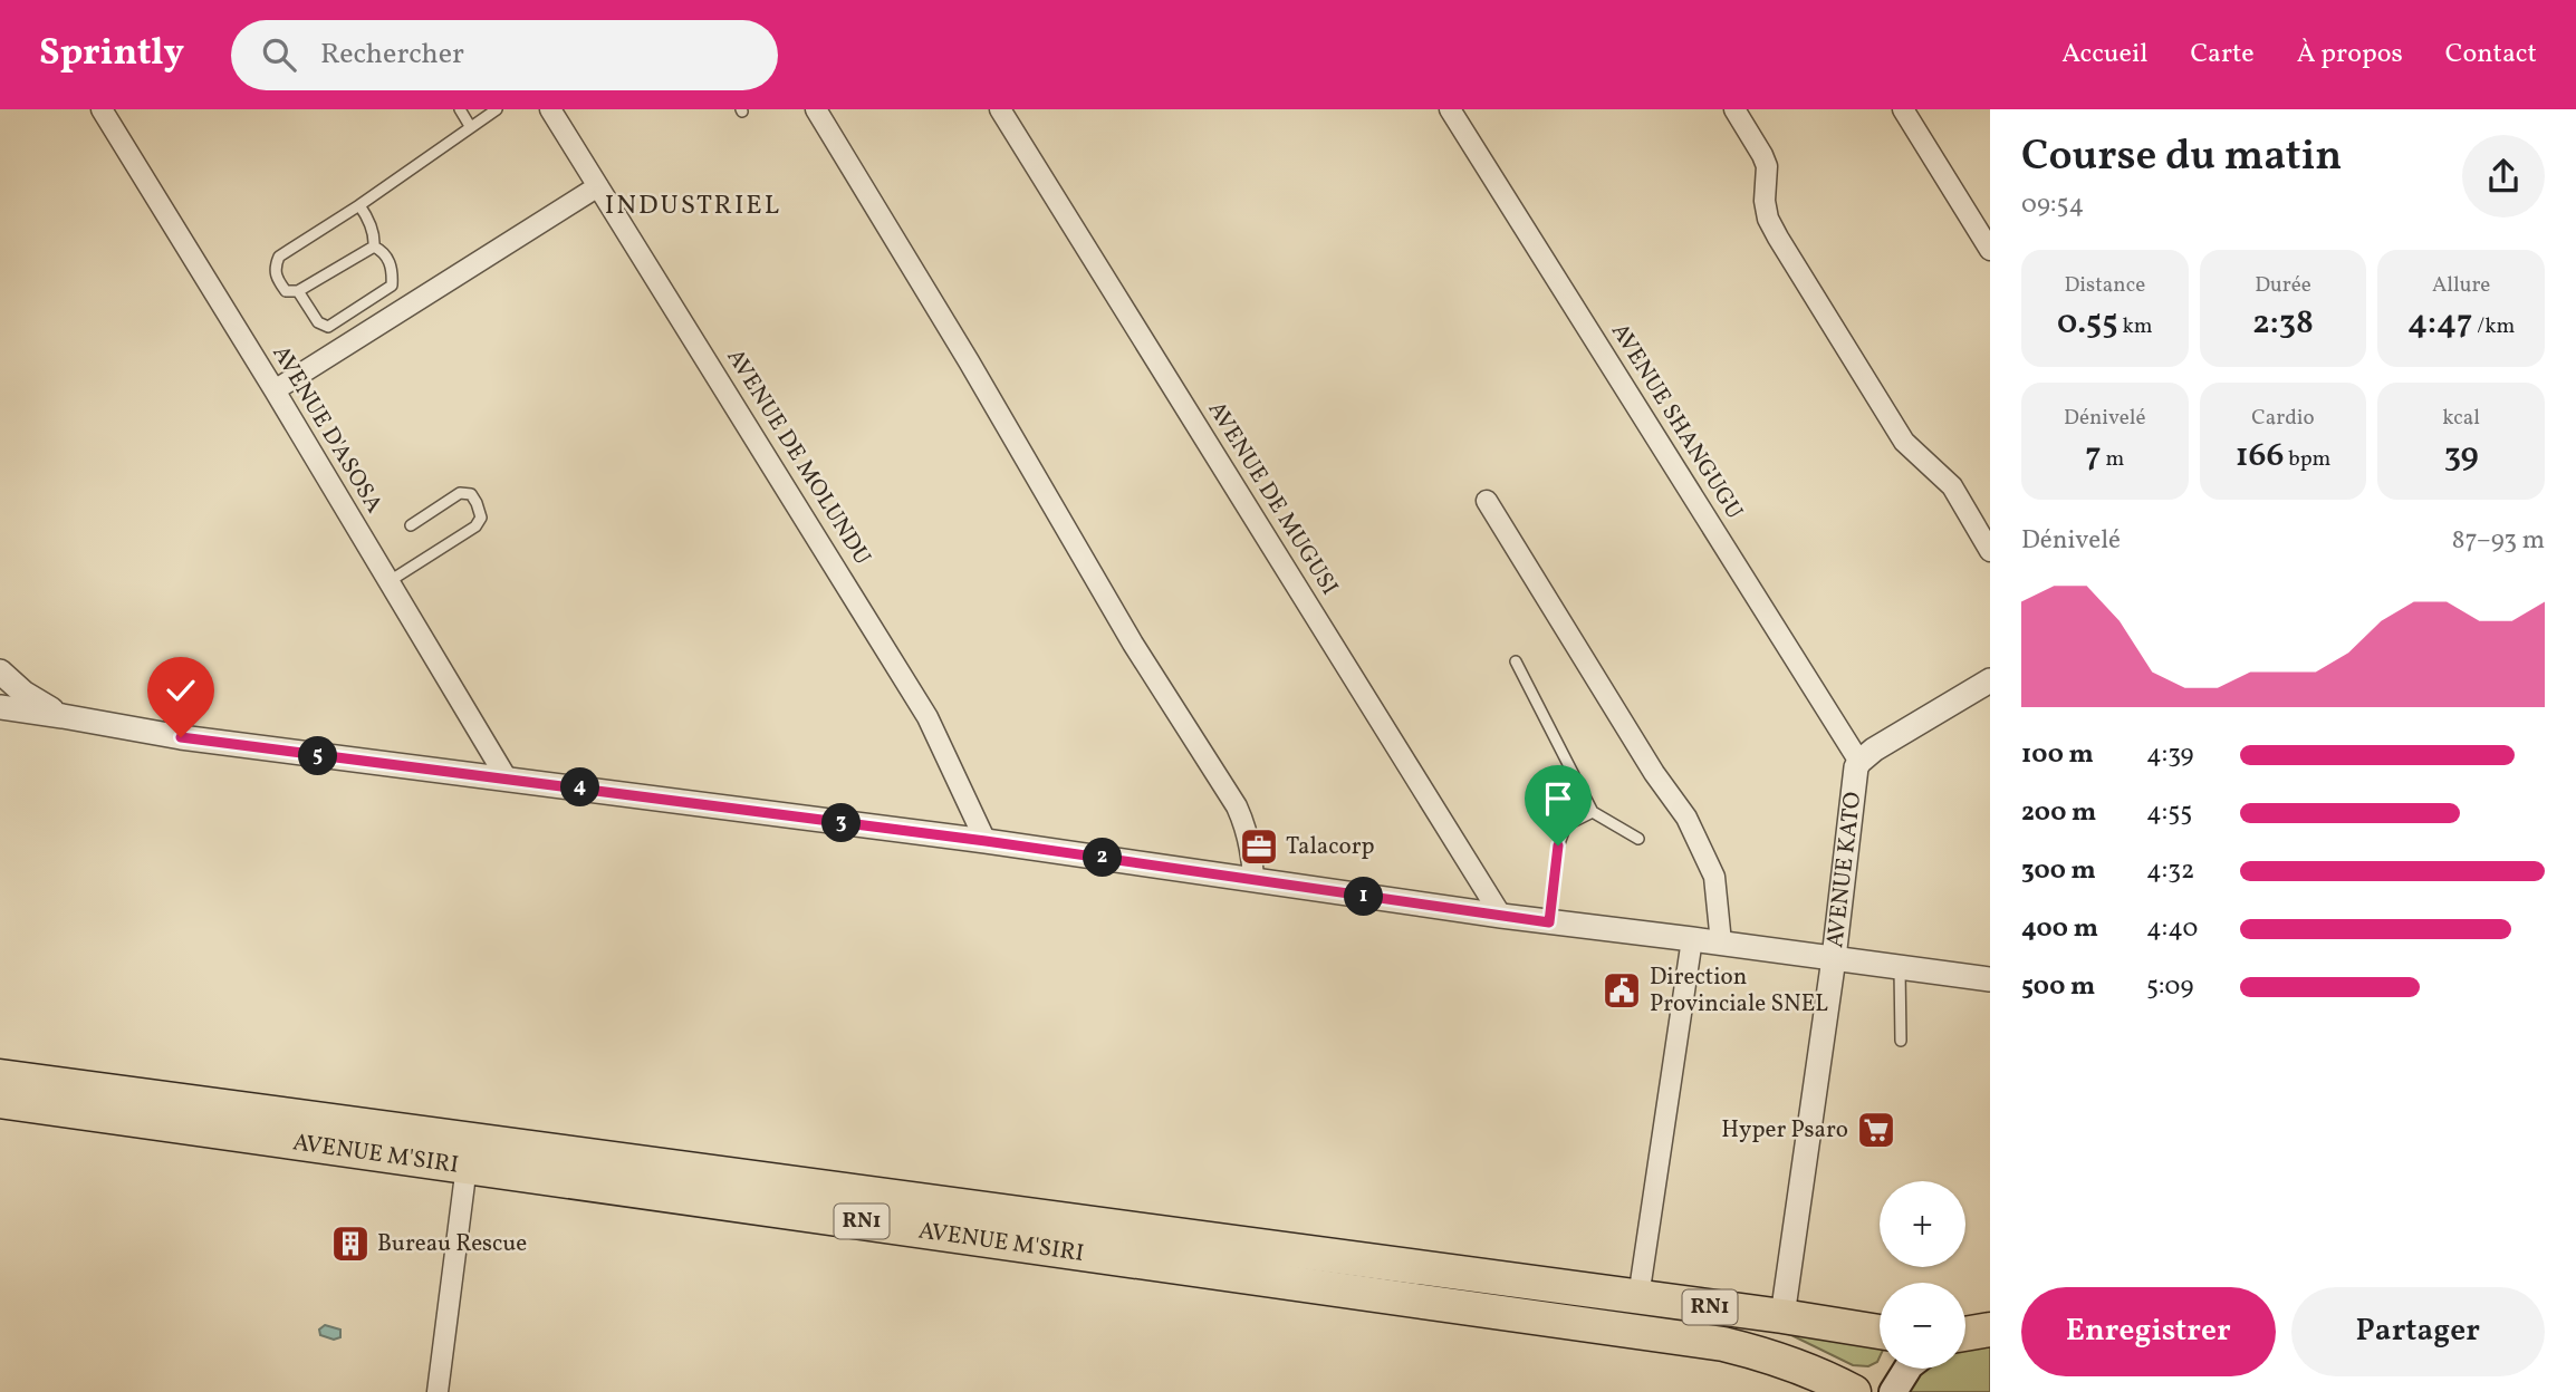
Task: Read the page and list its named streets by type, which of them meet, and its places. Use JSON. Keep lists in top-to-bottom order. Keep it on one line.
{"streets":{"highway":["AVENUE M'SIRI","RN1"],"street":["AVENUE SHANGUGU","AVENUE D'ASOSA","AVENUE DE MOLUNDU","AVENUE DE MUGUSI","AVENUE KATO"]},"crossings":[["AVENUE SHANGUGU","AVENUE KATO"],["AVENUE KATO","RN1"],["AVENUE M'SIRI","RN1"]],"districts":["INDUSTRIEL"],"places":{"office":["Talacorp"],"public building":["Direction Provinciale SNEL"],"supermarket":["Hyper Psaro"],"building":["Bureau Rescue"]},"page":{"header":"Sprintly","search":"Rechercher","nav":["Accueil","Carte","À propos","Contact"],"heading":["Course du matin","09:54"],"stats":[["Distance","0.55 km"],["Durée","2:38"],["Allure","4:47 /km"],["Dénivelé","7 m"],["Cardio","166 bpm"],["kcal","39"]],"chart":["Dénivelé","87–93 m"],"list":[{"name":"100 m","note":"4:39"},{"name":"200 m","note":"4:55"},{"name":"300 m","note":"4:32"},{"name":"400 m","note":"4:40"},{"name":"500 m","note":"5:09"}],"pins":["5","4","3","2","1"],"map_buttons":["+","−"],"buttons":["Enregistrer","Partager"]}}
